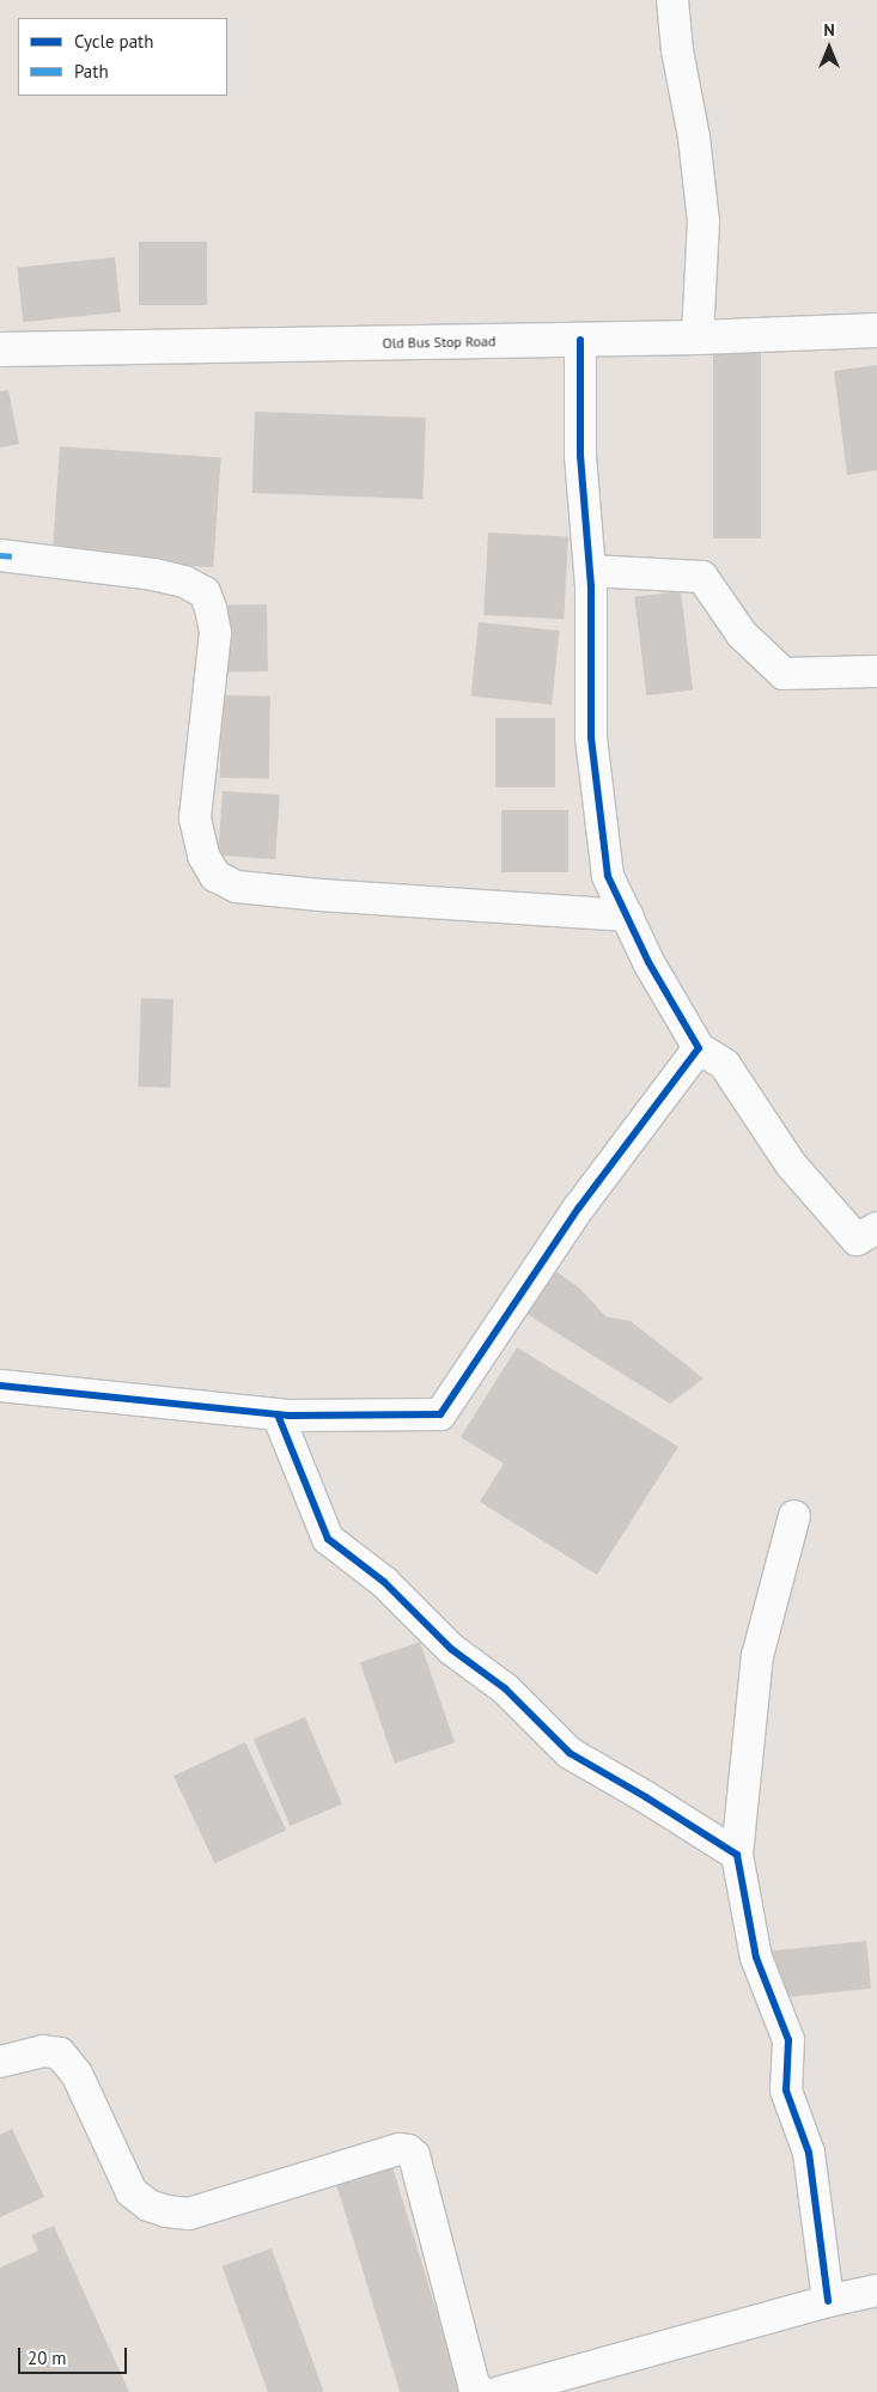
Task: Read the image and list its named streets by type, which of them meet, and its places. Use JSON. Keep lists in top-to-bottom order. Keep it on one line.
{"streets":{"street":["Old Bus Stop Road"]},"legend":["Cycle path","Path"],"scale_bar":"20 m","north":"top"}
